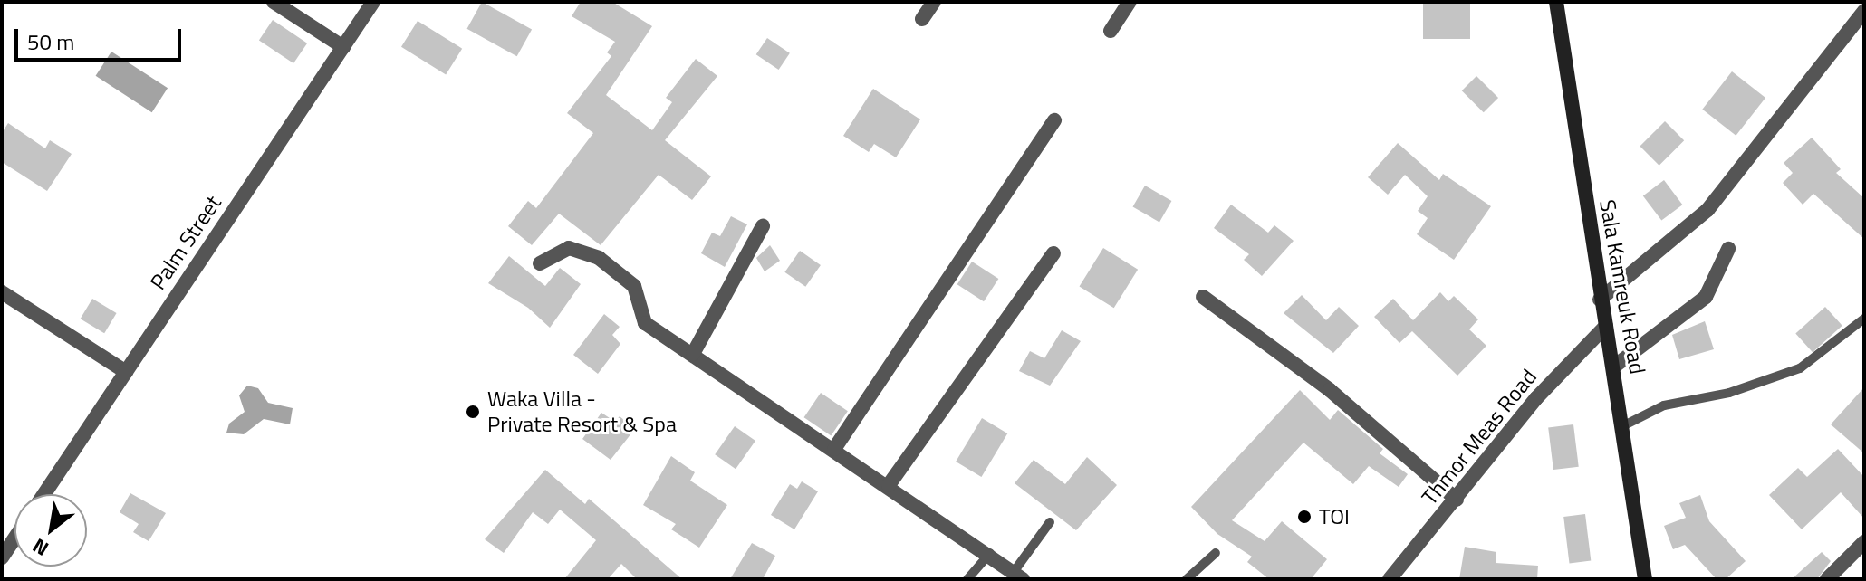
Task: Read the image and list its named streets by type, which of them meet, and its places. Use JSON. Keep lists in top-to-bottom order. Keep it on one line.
{"streets":{"street":["Palm Street","Sala Kamreuk Road","Thmor Meas Road"]},"crossings":[["Sala Kamreuk Road","Thmor Meas Road"]],"places":["Waka Villa - Private Resort & Spa","TOI"],"scale_bar":"50 m","north":"bottom left"}
